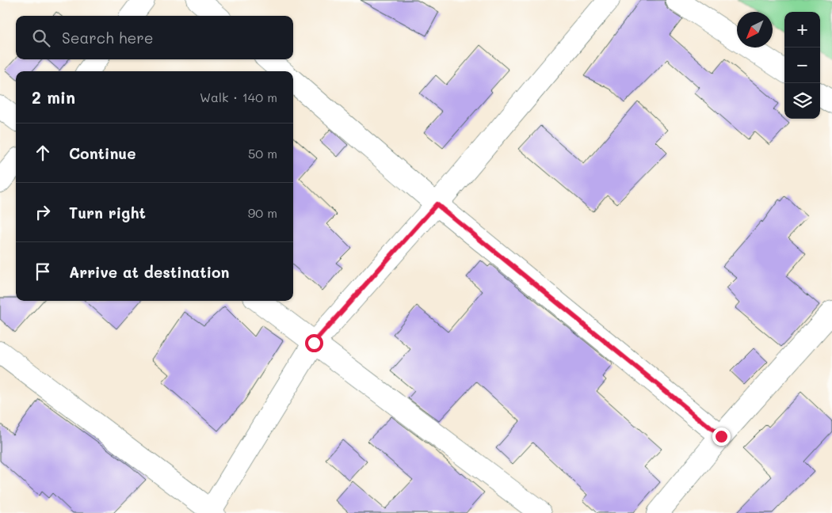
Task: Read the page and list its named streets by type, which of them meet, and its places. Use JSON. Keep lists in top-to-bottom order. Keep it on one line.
{"north":"bottom left","page":{"map_buttons":["+","−"],"search":"Search here","heading":["2 min","Walk · 140 m"],"list":[["Continue","50 m"],["Turn right","90 m"],"Arrive at destination"]}}
